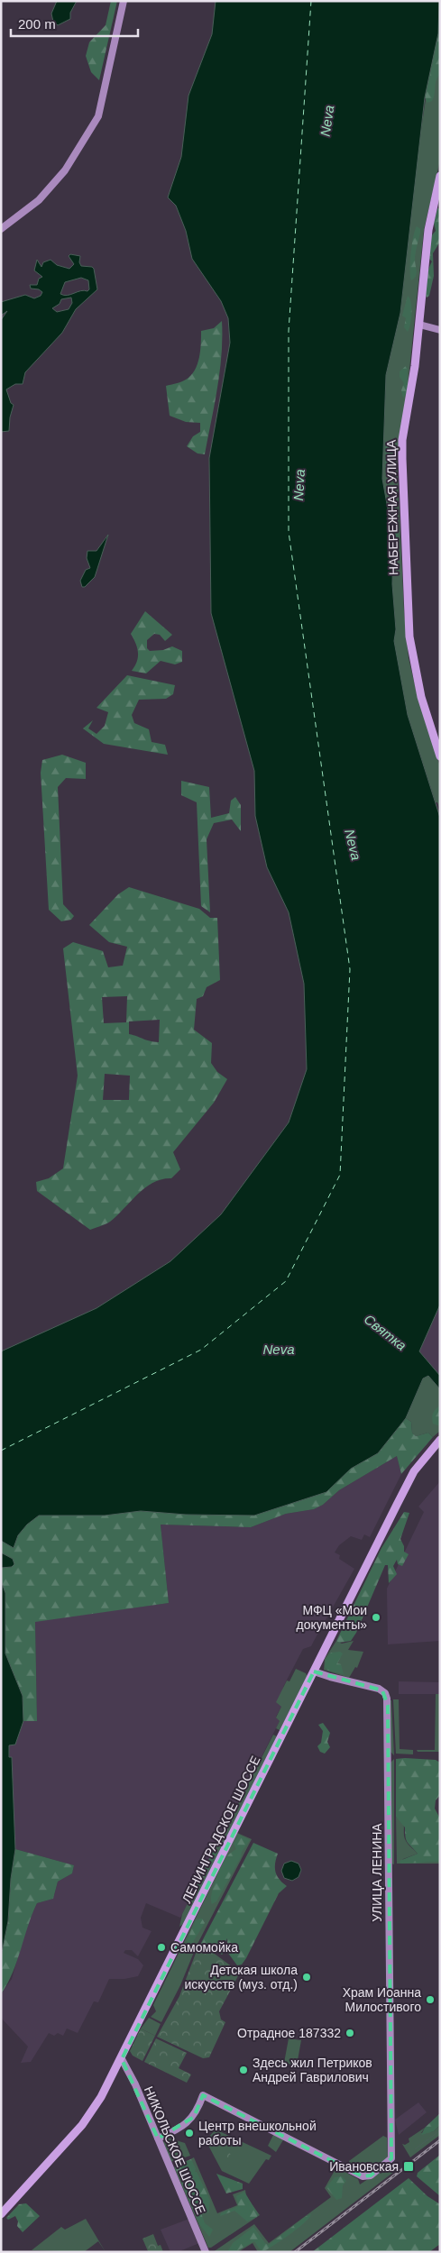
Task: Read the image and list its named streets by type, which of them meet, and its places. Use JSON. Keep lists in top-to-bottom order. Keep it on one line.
{"streets":{"main road":["НАБЕРЕЖНАЯ УЛИЦА","ЛЕНИНГРАДСКОЕ ШОССЕ"],"street":["УЛИЦА ЛЕНИНА","НИКОЛЬСКОЕ ШОССЕ"]},"crossings":[["ЛЕНИНГРАДСКОЕ ШОССЕ","УЛИЦА ЛЕНИНА"],["ЛЕНИНГРАДСКОЕ ШОССЕ","НИКОЛЬСКОЕ ШОССЕ"],["УЛИЦА ЛЕНИНА","НИКОЛЬСКОЕ ШОССЕ"]],"water":["Neva","Святка"],"places":{"other":["МФЦ «Мои документы»","Самомойка","Детская школа искусств (муз. отд.)","Храм Иоанна Милостивого","Отрадное 187332","Здесь жил Петриков Андрей Гаврилович","Центр внешкольной работы"],"transit":["Ивановская"]},"scale_bar":"200 m"}
